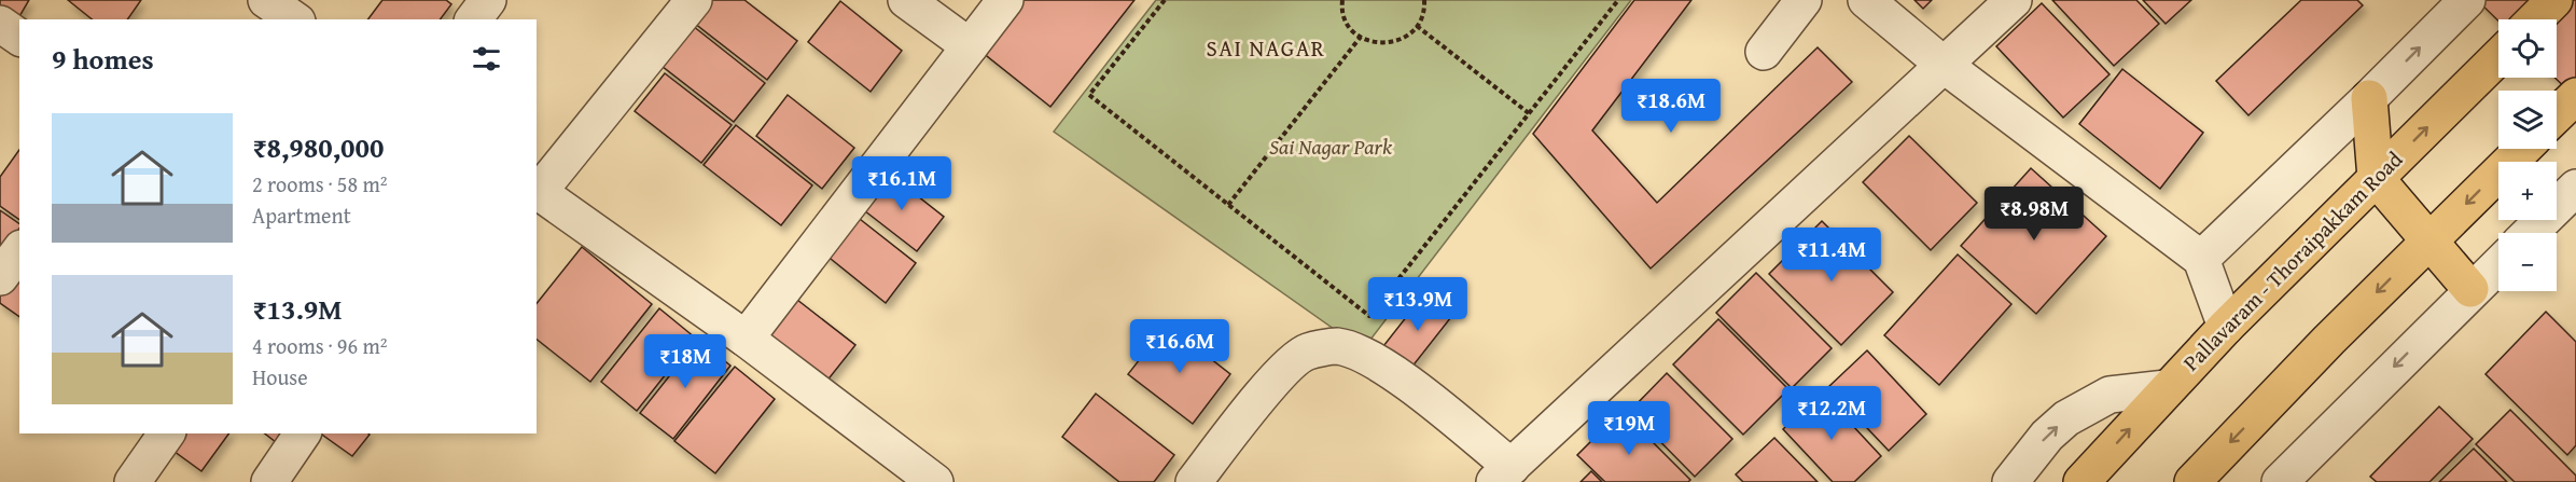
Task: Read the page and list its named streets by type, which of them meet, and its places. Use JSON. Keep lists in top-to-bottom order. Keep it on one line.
{"streets":{"main road":["Pallavaram - Thoraipakkam Road"]},"districts":["SAI NAGAR"],"parks":["Sai Nagar Park"],"page":{"map_buttons":["+","−"],"heading":"9 homes","price":["₹18.6M","₹16.1M","₹8.98M","₹11.4M","₹13.9M","₹16.6M","₹18M","₹12.2M","₹19M"],"list":[{"name":"₹8,980,000","note":"2 rooms · 58 m² · Apartment"},{"name":"₹13.9M","note":"4 rooms · 96 m² · House"}]}}
